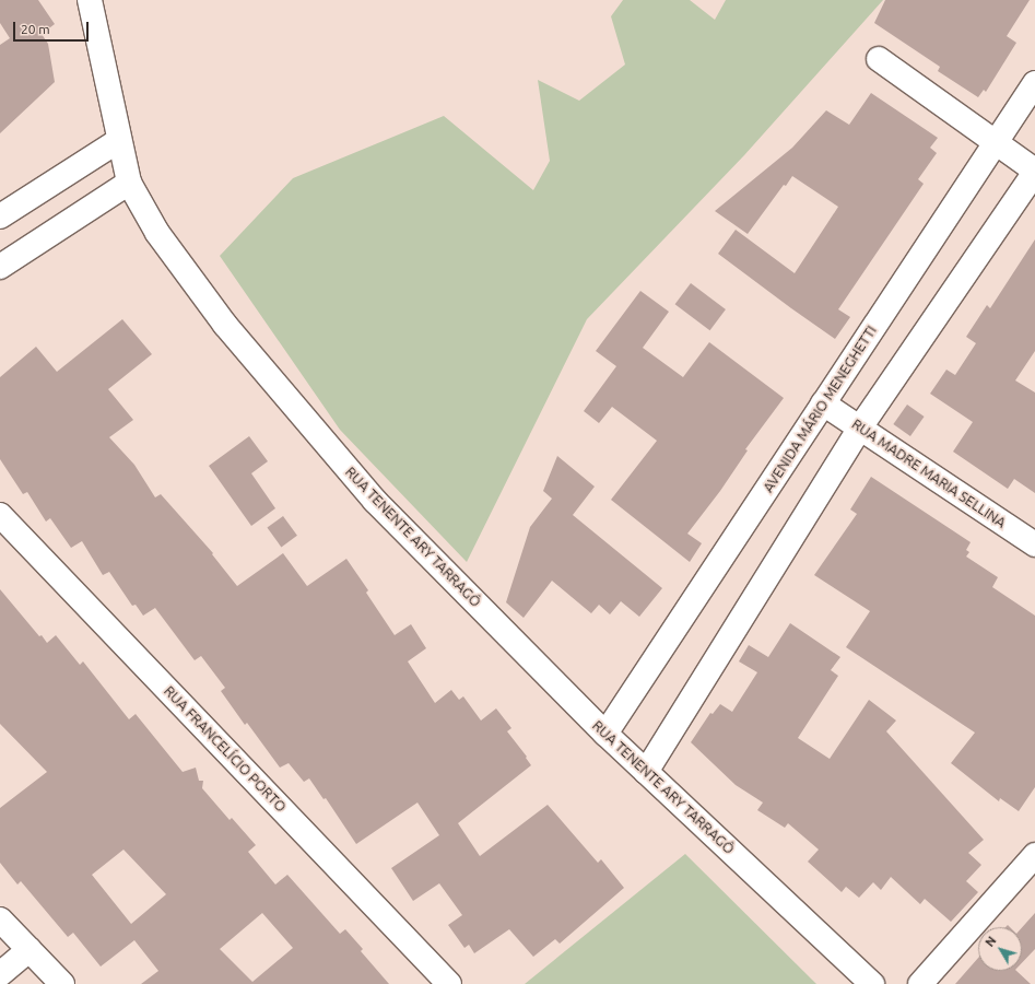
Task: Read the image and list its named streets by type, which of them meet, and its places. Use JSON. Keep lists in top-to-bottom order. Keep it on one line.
{"streets":{"street":["AVENIDA MÁRIO MENEGHETTI","RUA MADRE MARIA SELLINA","RUA TENENTE ARY TARRAGÔ","RUA FRANCELÍCIO PORTO"]},"crossings":[["AVENIDA MÁRIO MENEGHETTI","RUA MADRE MARIA SELLINA"],["AVENIDA MÁRIO MENEGHETTI","RUA TENENTE ARY TARRAGÔ"]],"scale_bar":"20 m","north":"top left"}
